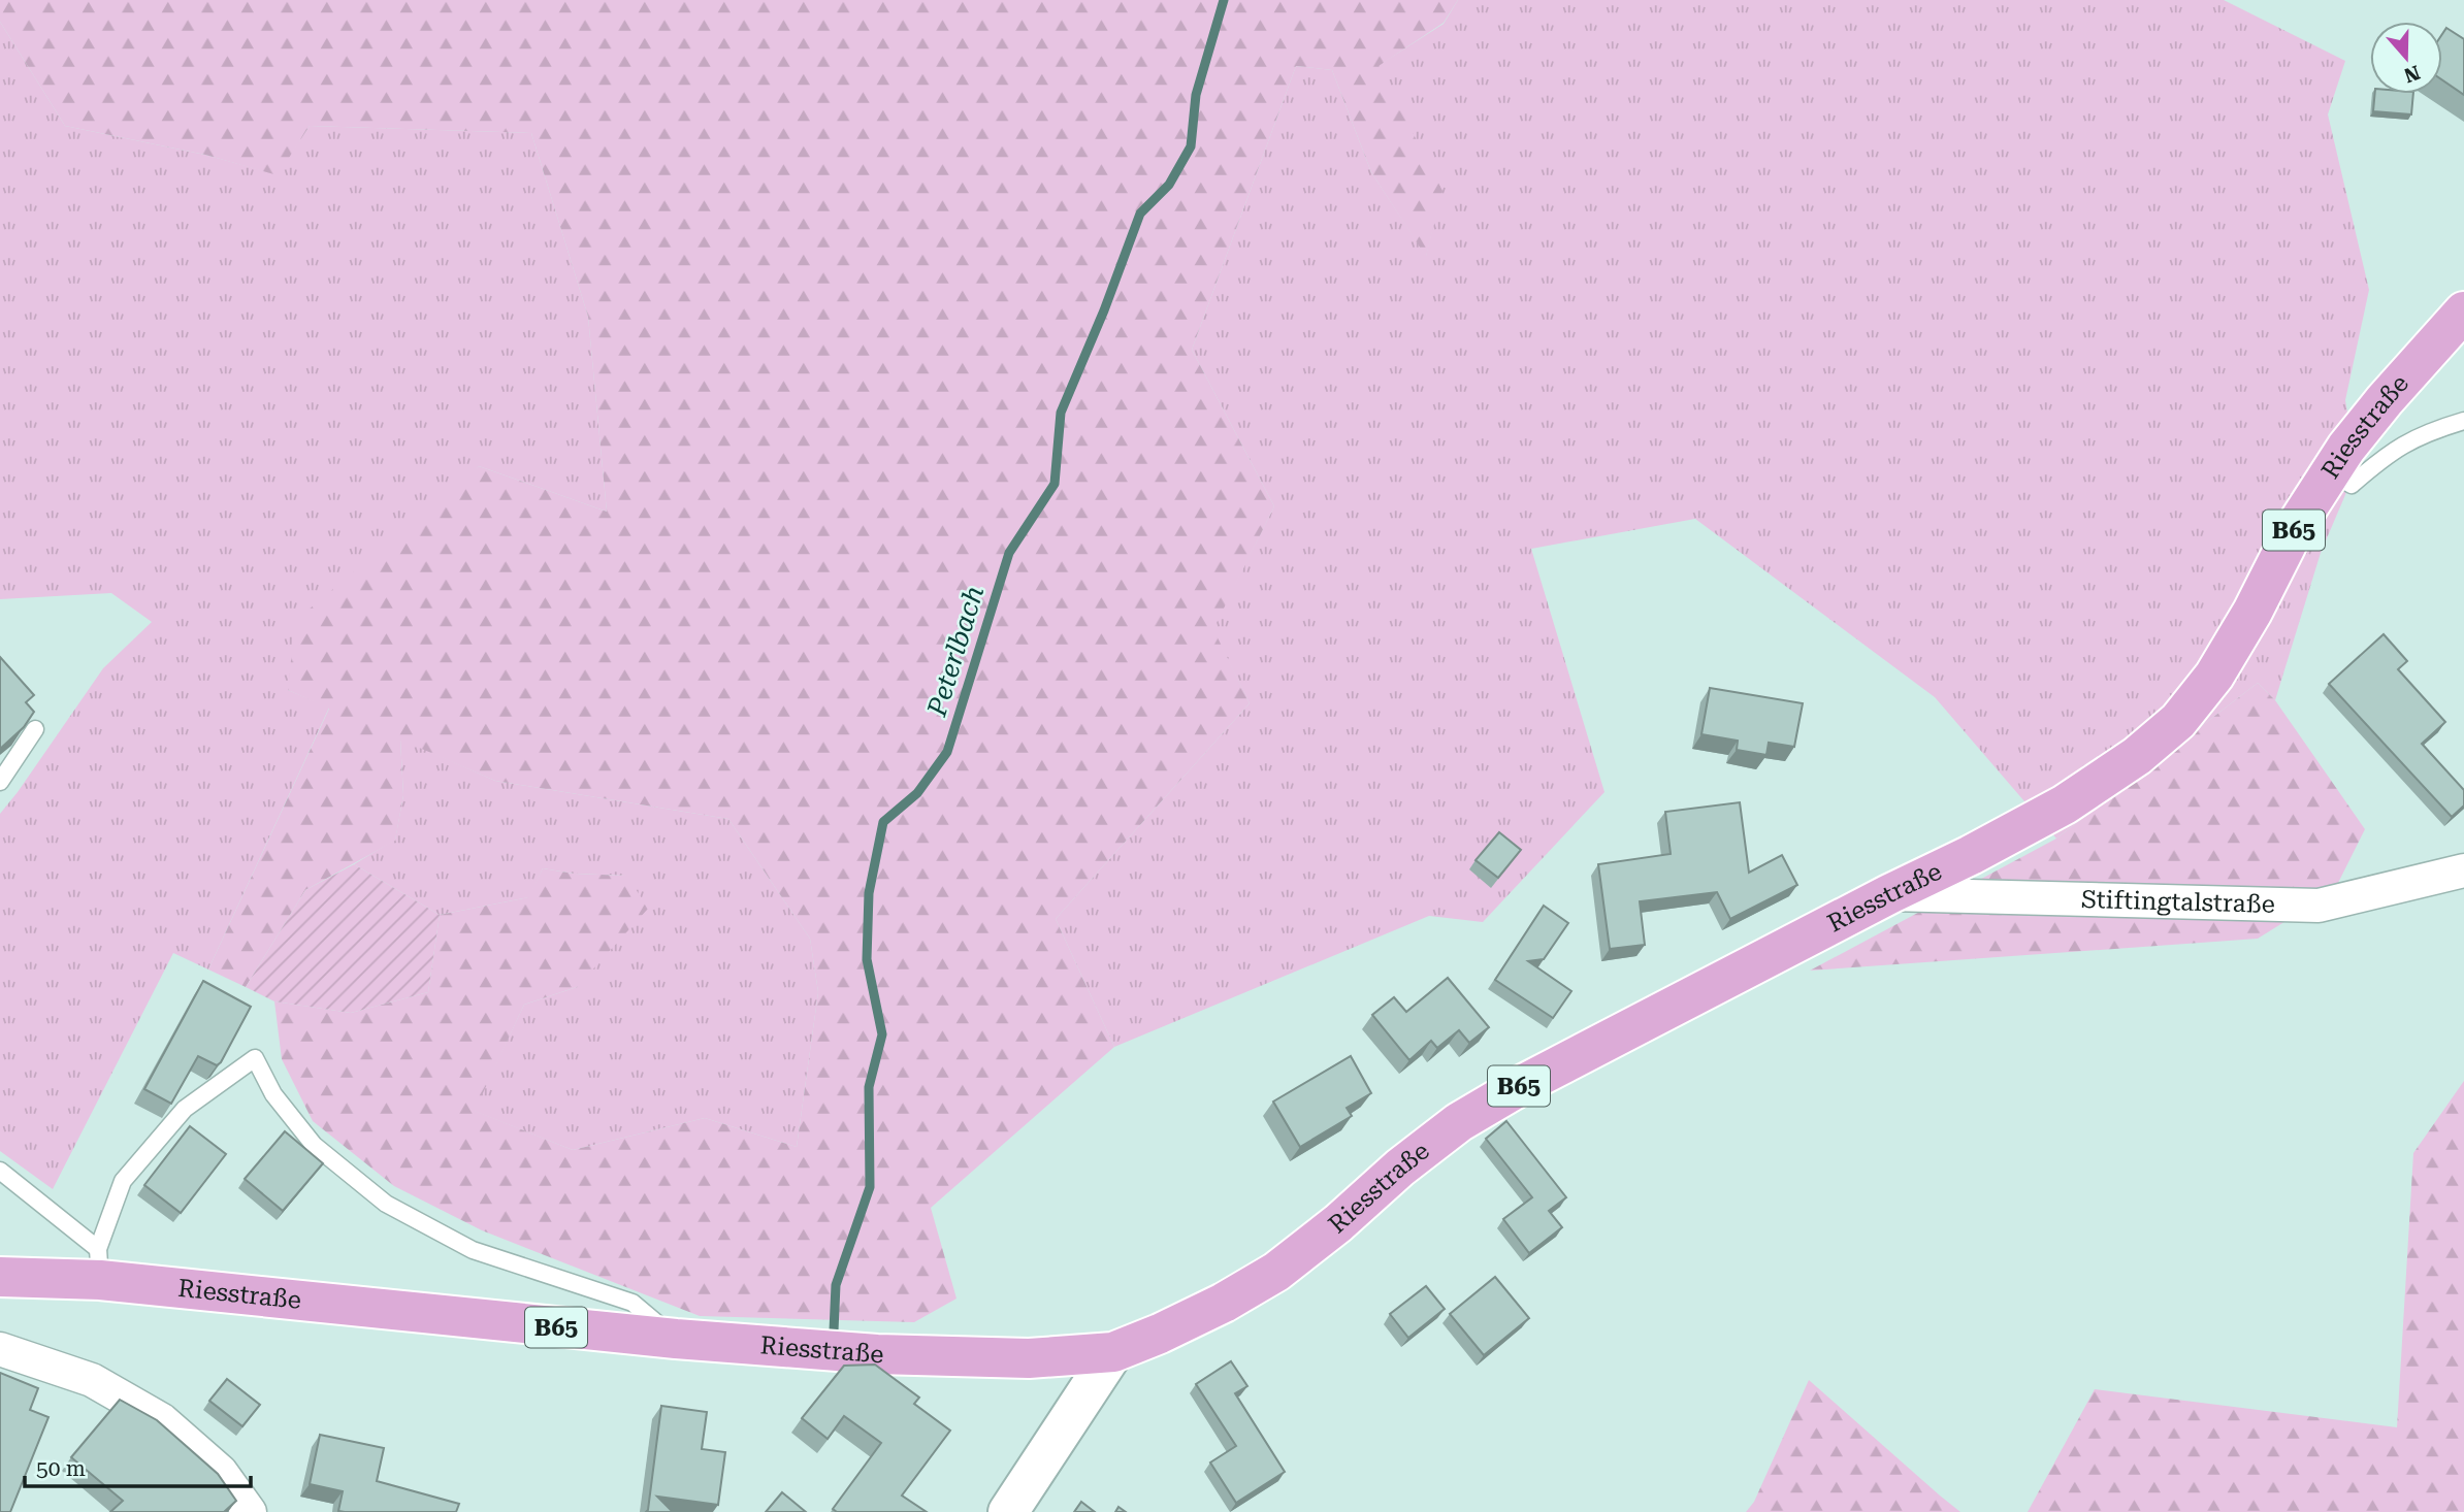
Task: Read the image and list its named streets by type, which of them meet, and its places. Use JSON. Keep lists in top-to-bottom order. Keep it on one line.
{"streets":{"main road":["Riesstraße","B65"],"street":["Stiftingtalstraße"]},"crossings":[["Riesstraße","Stiftingtalstraße"]],"water":["Peterlbach"],"scale_bar":"50 m","north":"bottom"}
